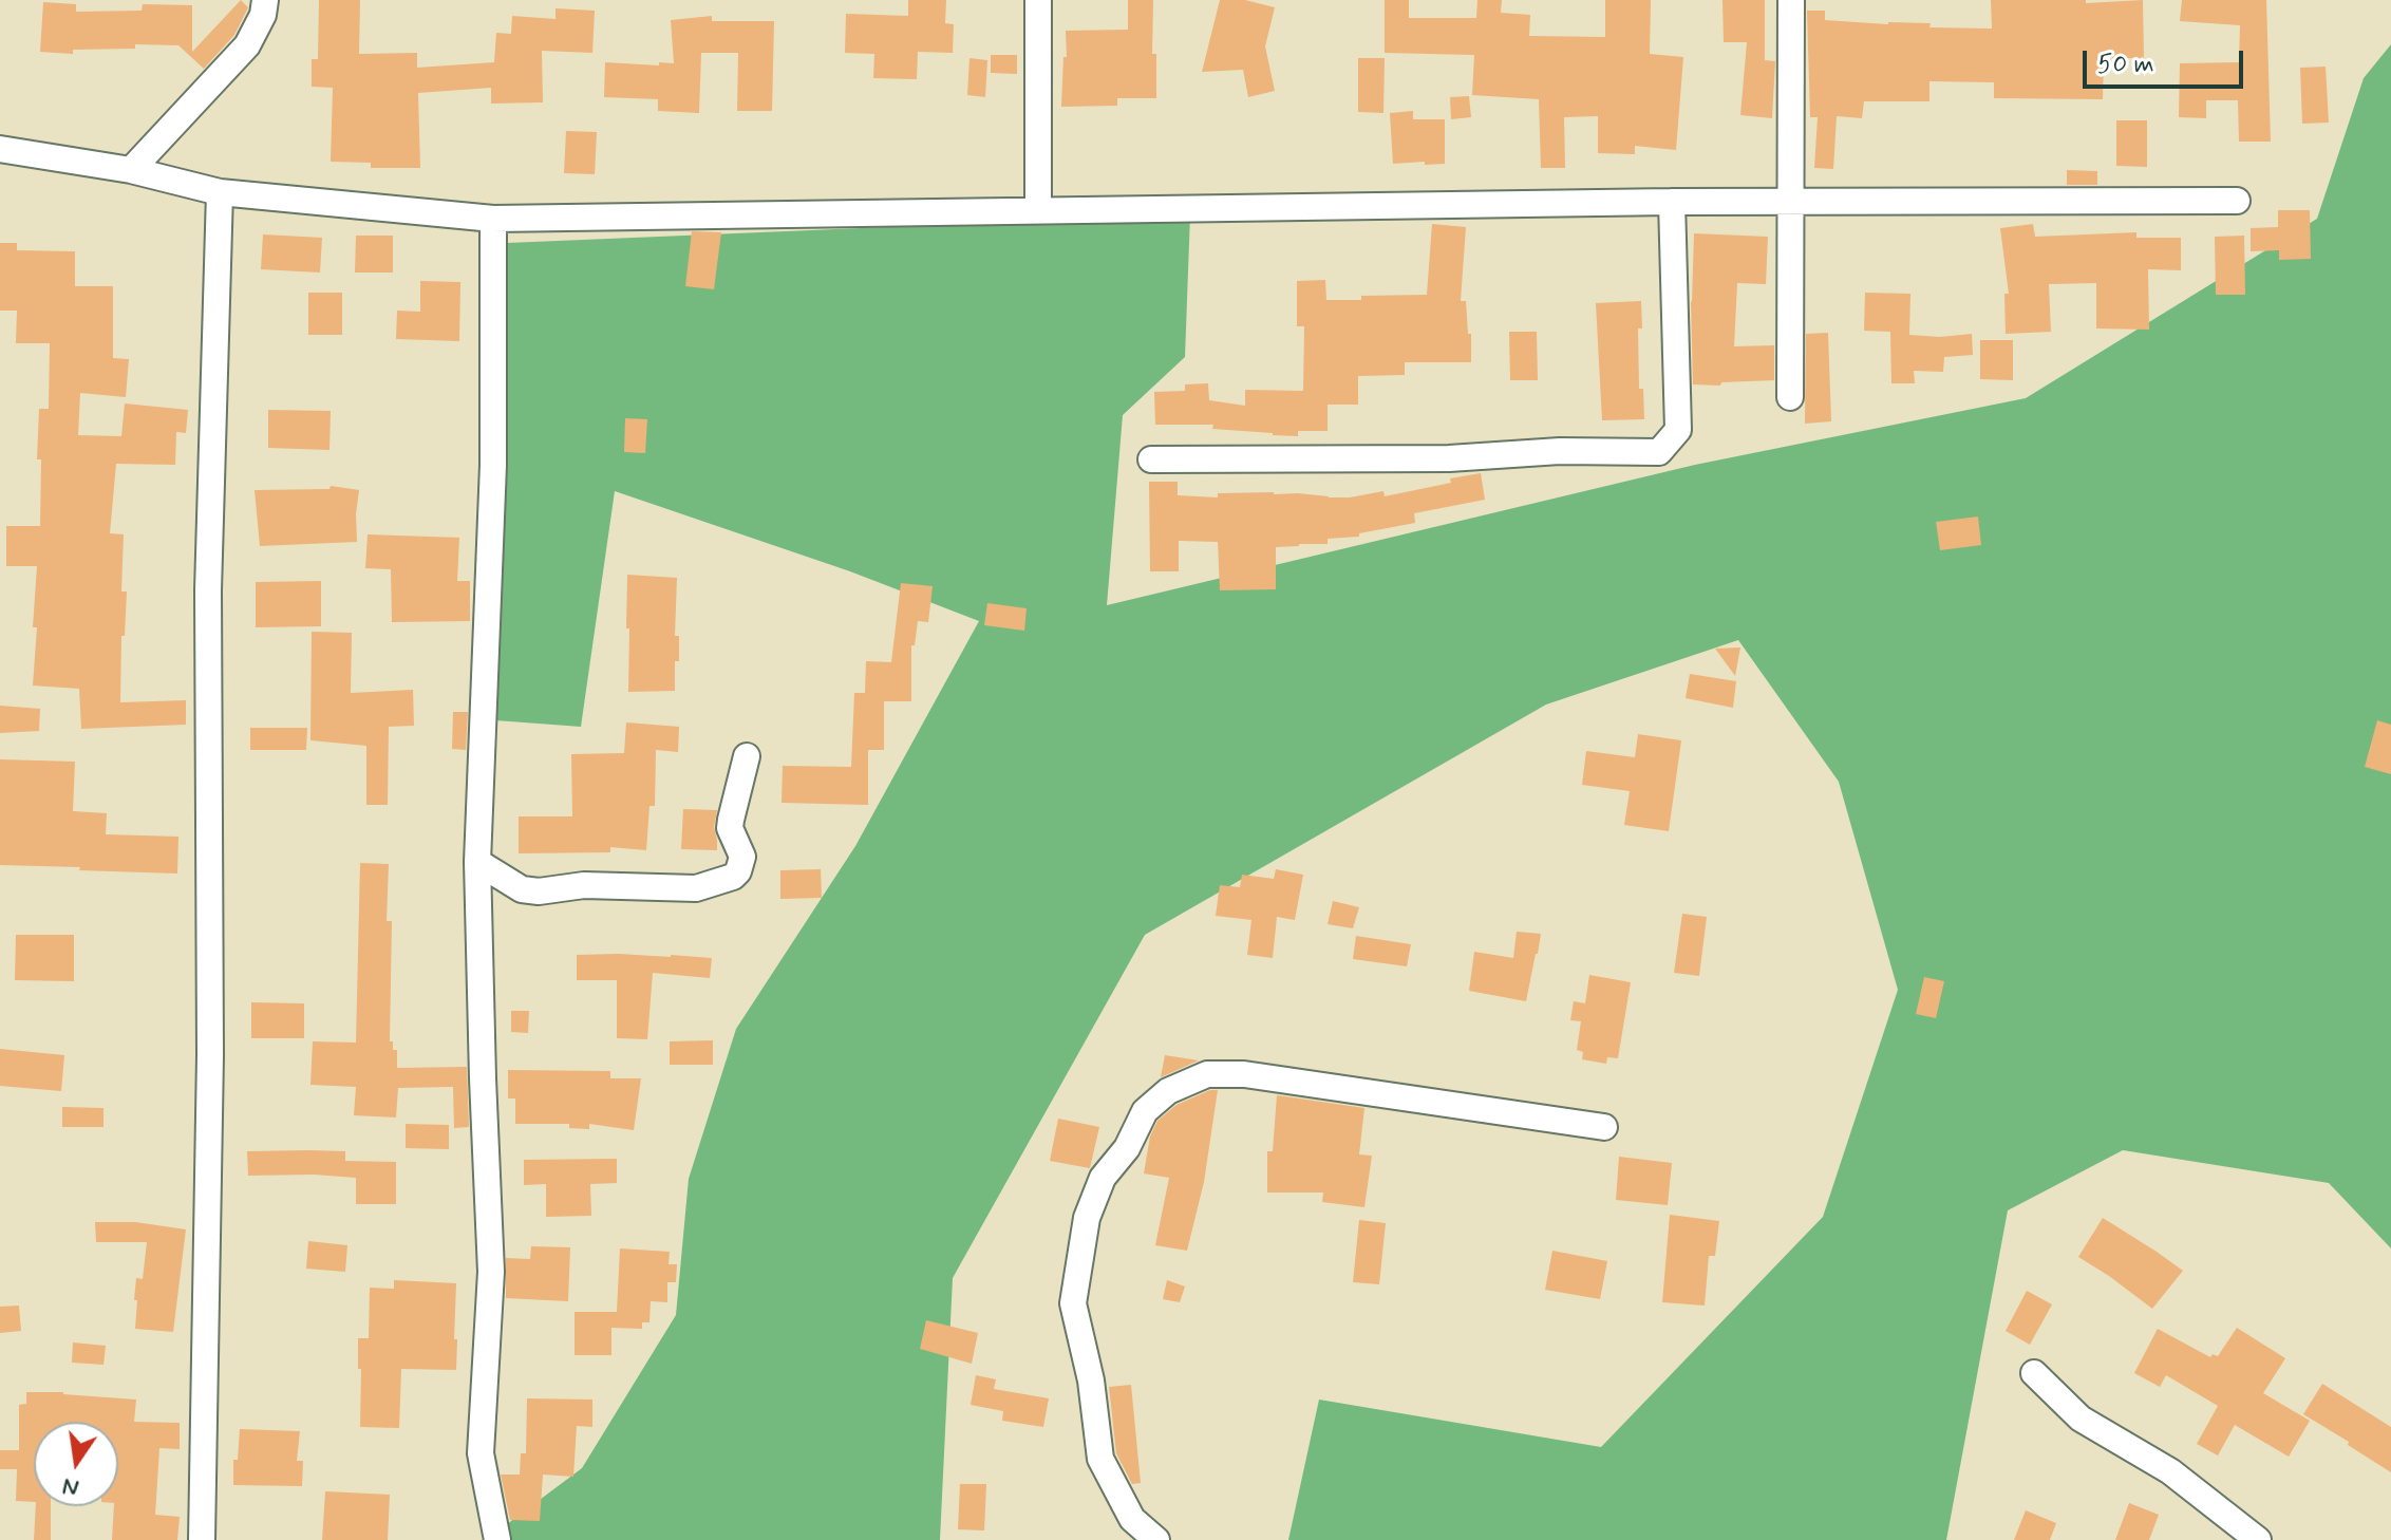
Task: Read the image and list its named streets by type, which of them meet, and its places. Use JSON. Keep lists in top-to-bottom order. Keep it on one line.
{"scale_bar":"50 m","north":"bottom"}
